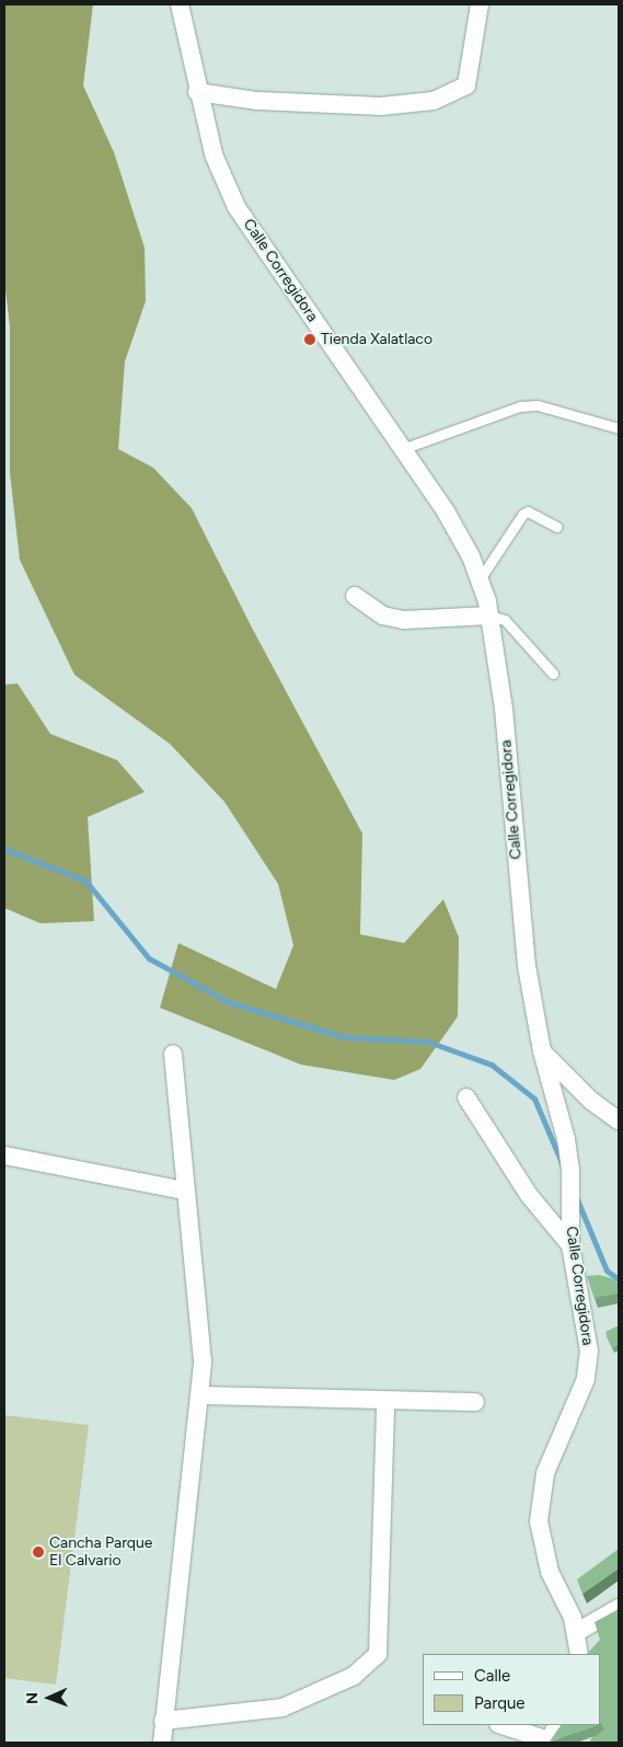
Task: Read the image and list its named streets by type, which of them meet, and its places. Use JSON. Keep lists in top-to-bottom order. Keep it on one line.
{"streets":{"street":["Calle Corregidora"]},"places":["Tienda Xalatlaco","Cancha Parque El Calvario"],"legend":["Calle","Parque"],"north":"left"}
